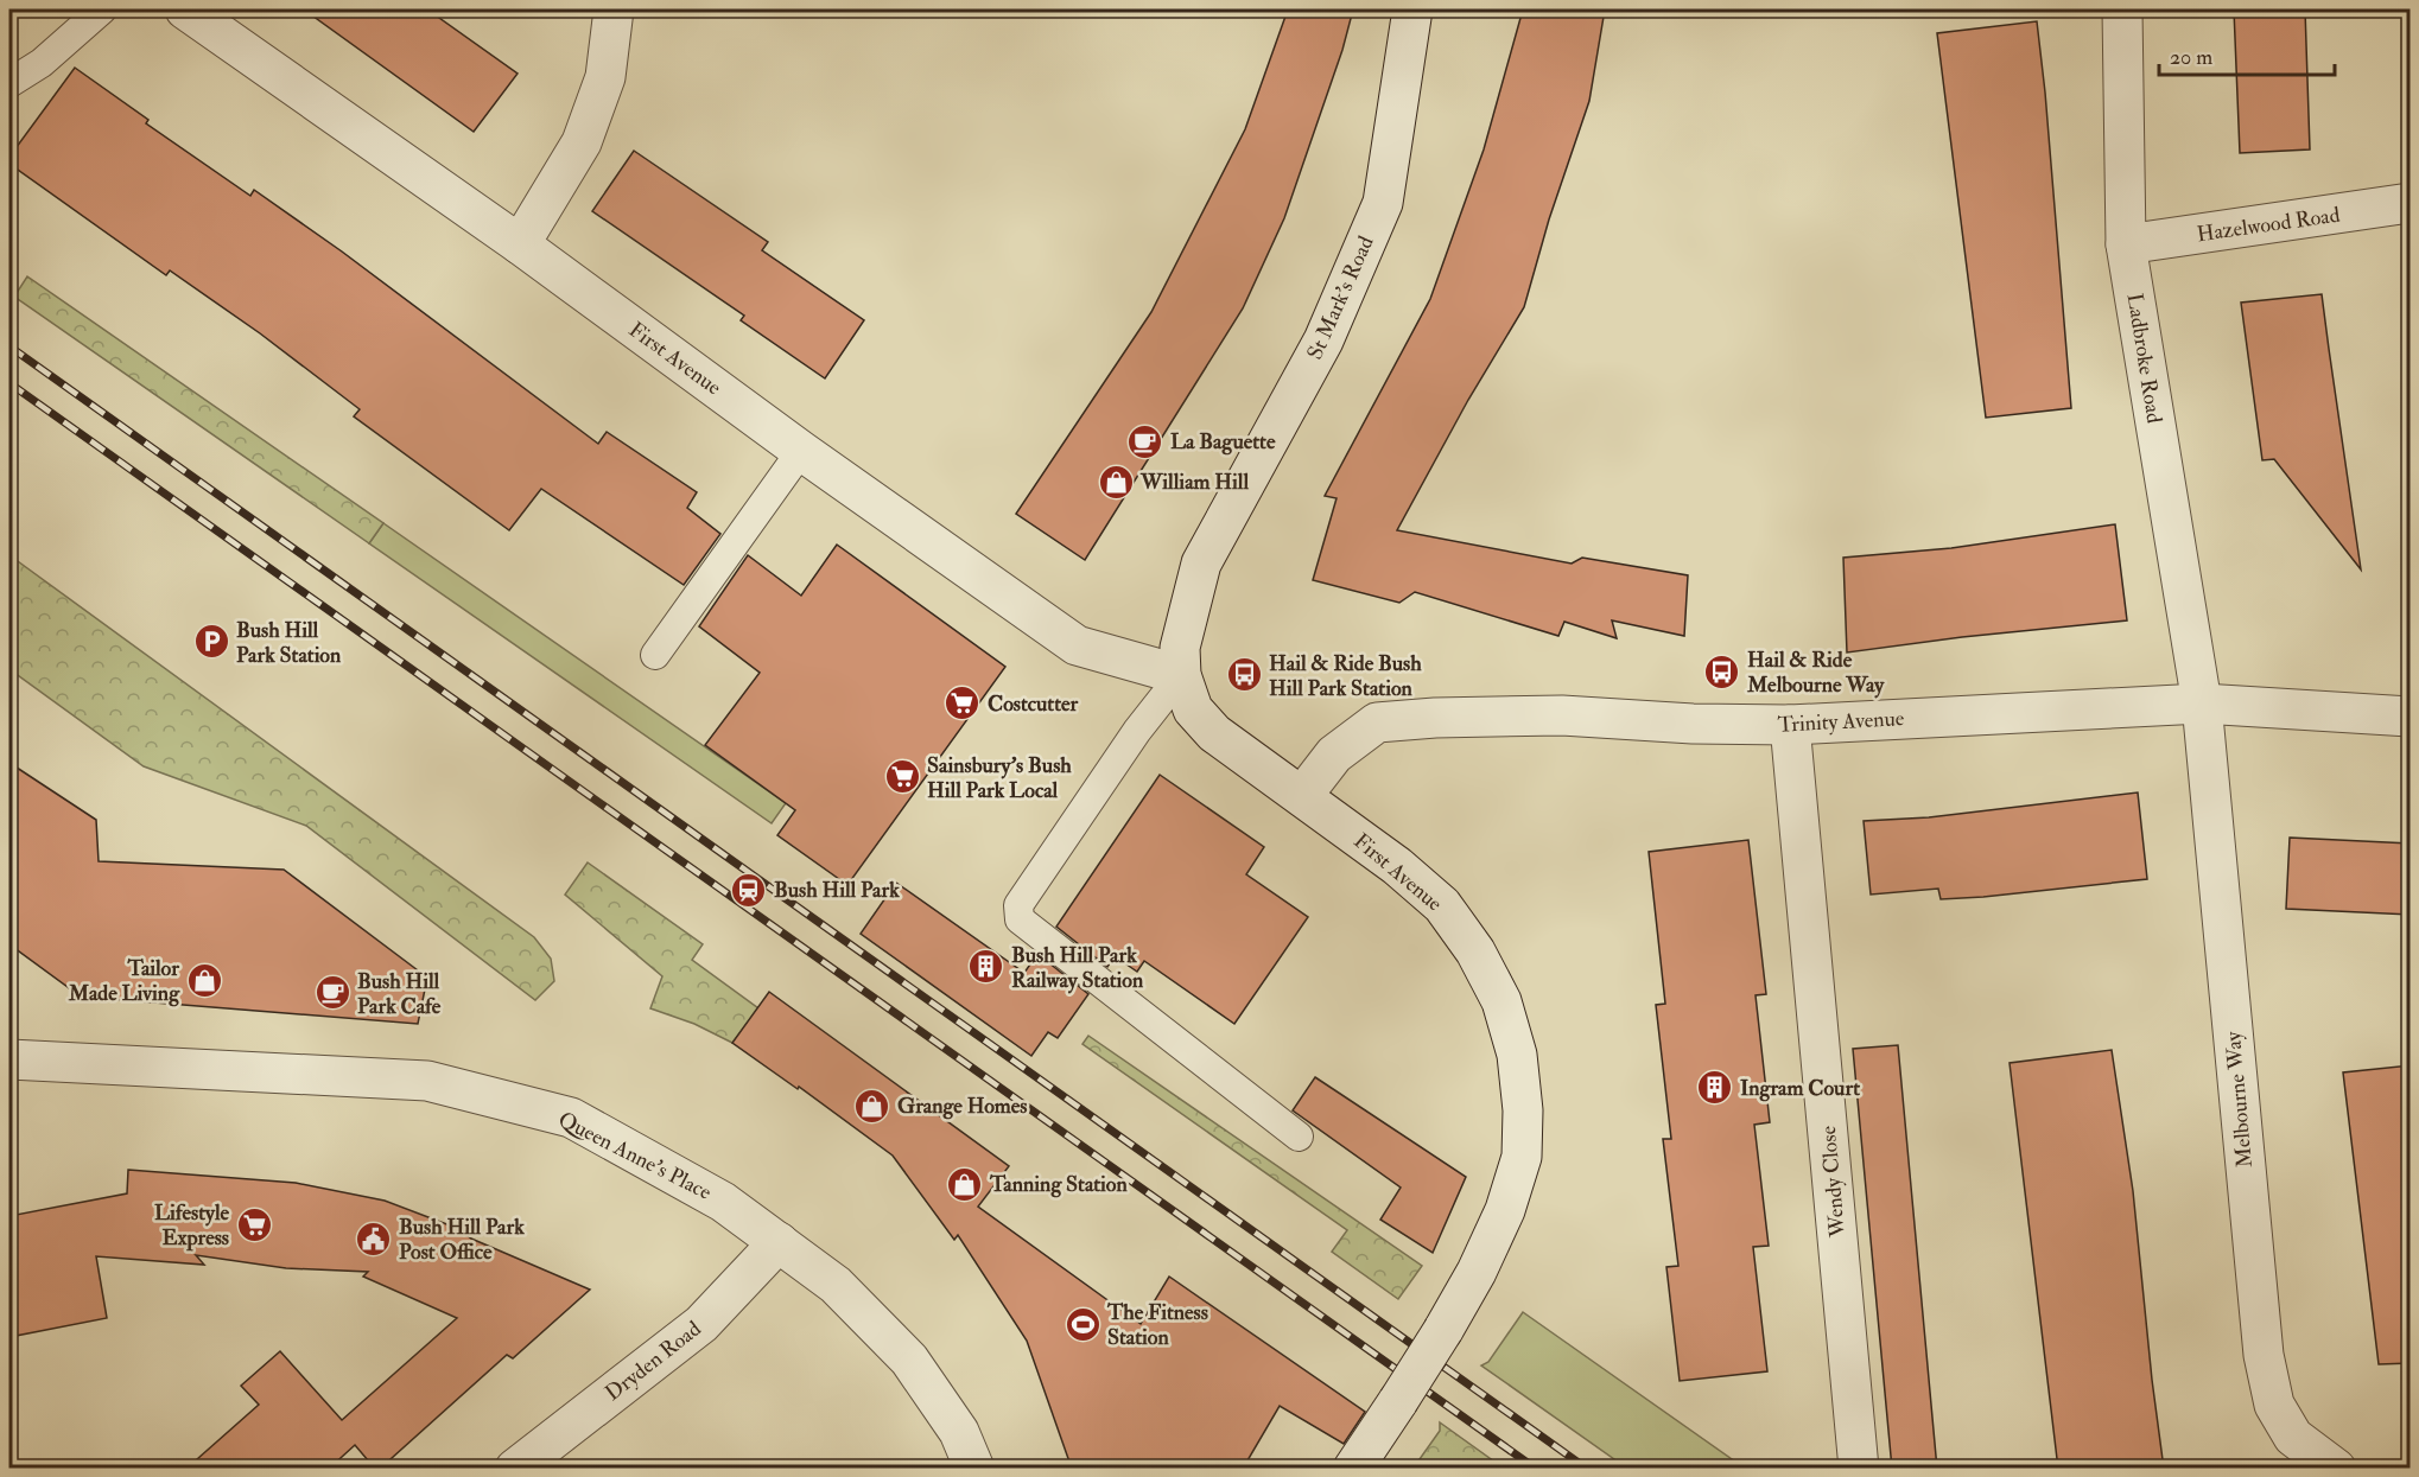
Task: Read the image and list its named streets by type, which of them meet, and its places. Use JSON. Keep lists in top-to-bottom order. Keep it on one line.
{"streets":{"street":["Hazelwood Road","St Mark's Road","First Avenue","Ladbroke Road","Trinity Avenue","Melbourne Way","Queen Anne's Place","Wendy Close","Dryden Road"]},"crossings":[["Hazelwood Road","Ladbroke Road"],["St Mark's Road","First Avenue"],["First Avenue","Trinity Avenue"],["Ladbroke Road","Trinity Avenue"],["Ladbroke Road","Melbourne Way"],["Trinity Avenue","Melbourne Way"],["Trinity Avenue","Wendy Close"],["Queen Anne's Place","Dryden Road"]],"places":{"cafe":["La Baguette","Bush Hill Park Cafe"],"shop":["William Hill","Tailor Made Living","Grange Homes","Tanning Station"],"parking":["Bush Hill Park Station"],"bus stop":["Hail & Ride Melbourne Way","Hail & Ride Bush Hill Park Station"],"supermarket":["Costcutter","Sainsbury's Bush Hill Park Local","Lifestyle Express"],"station":["Bush Hill Park"],"building":["Bush Hill Park Railway Station","Ingram Court"],"public building":["Bush Hill Park Post Office"],"sports":["The Fitness Station"]},"scale_bar":"20 m"}
